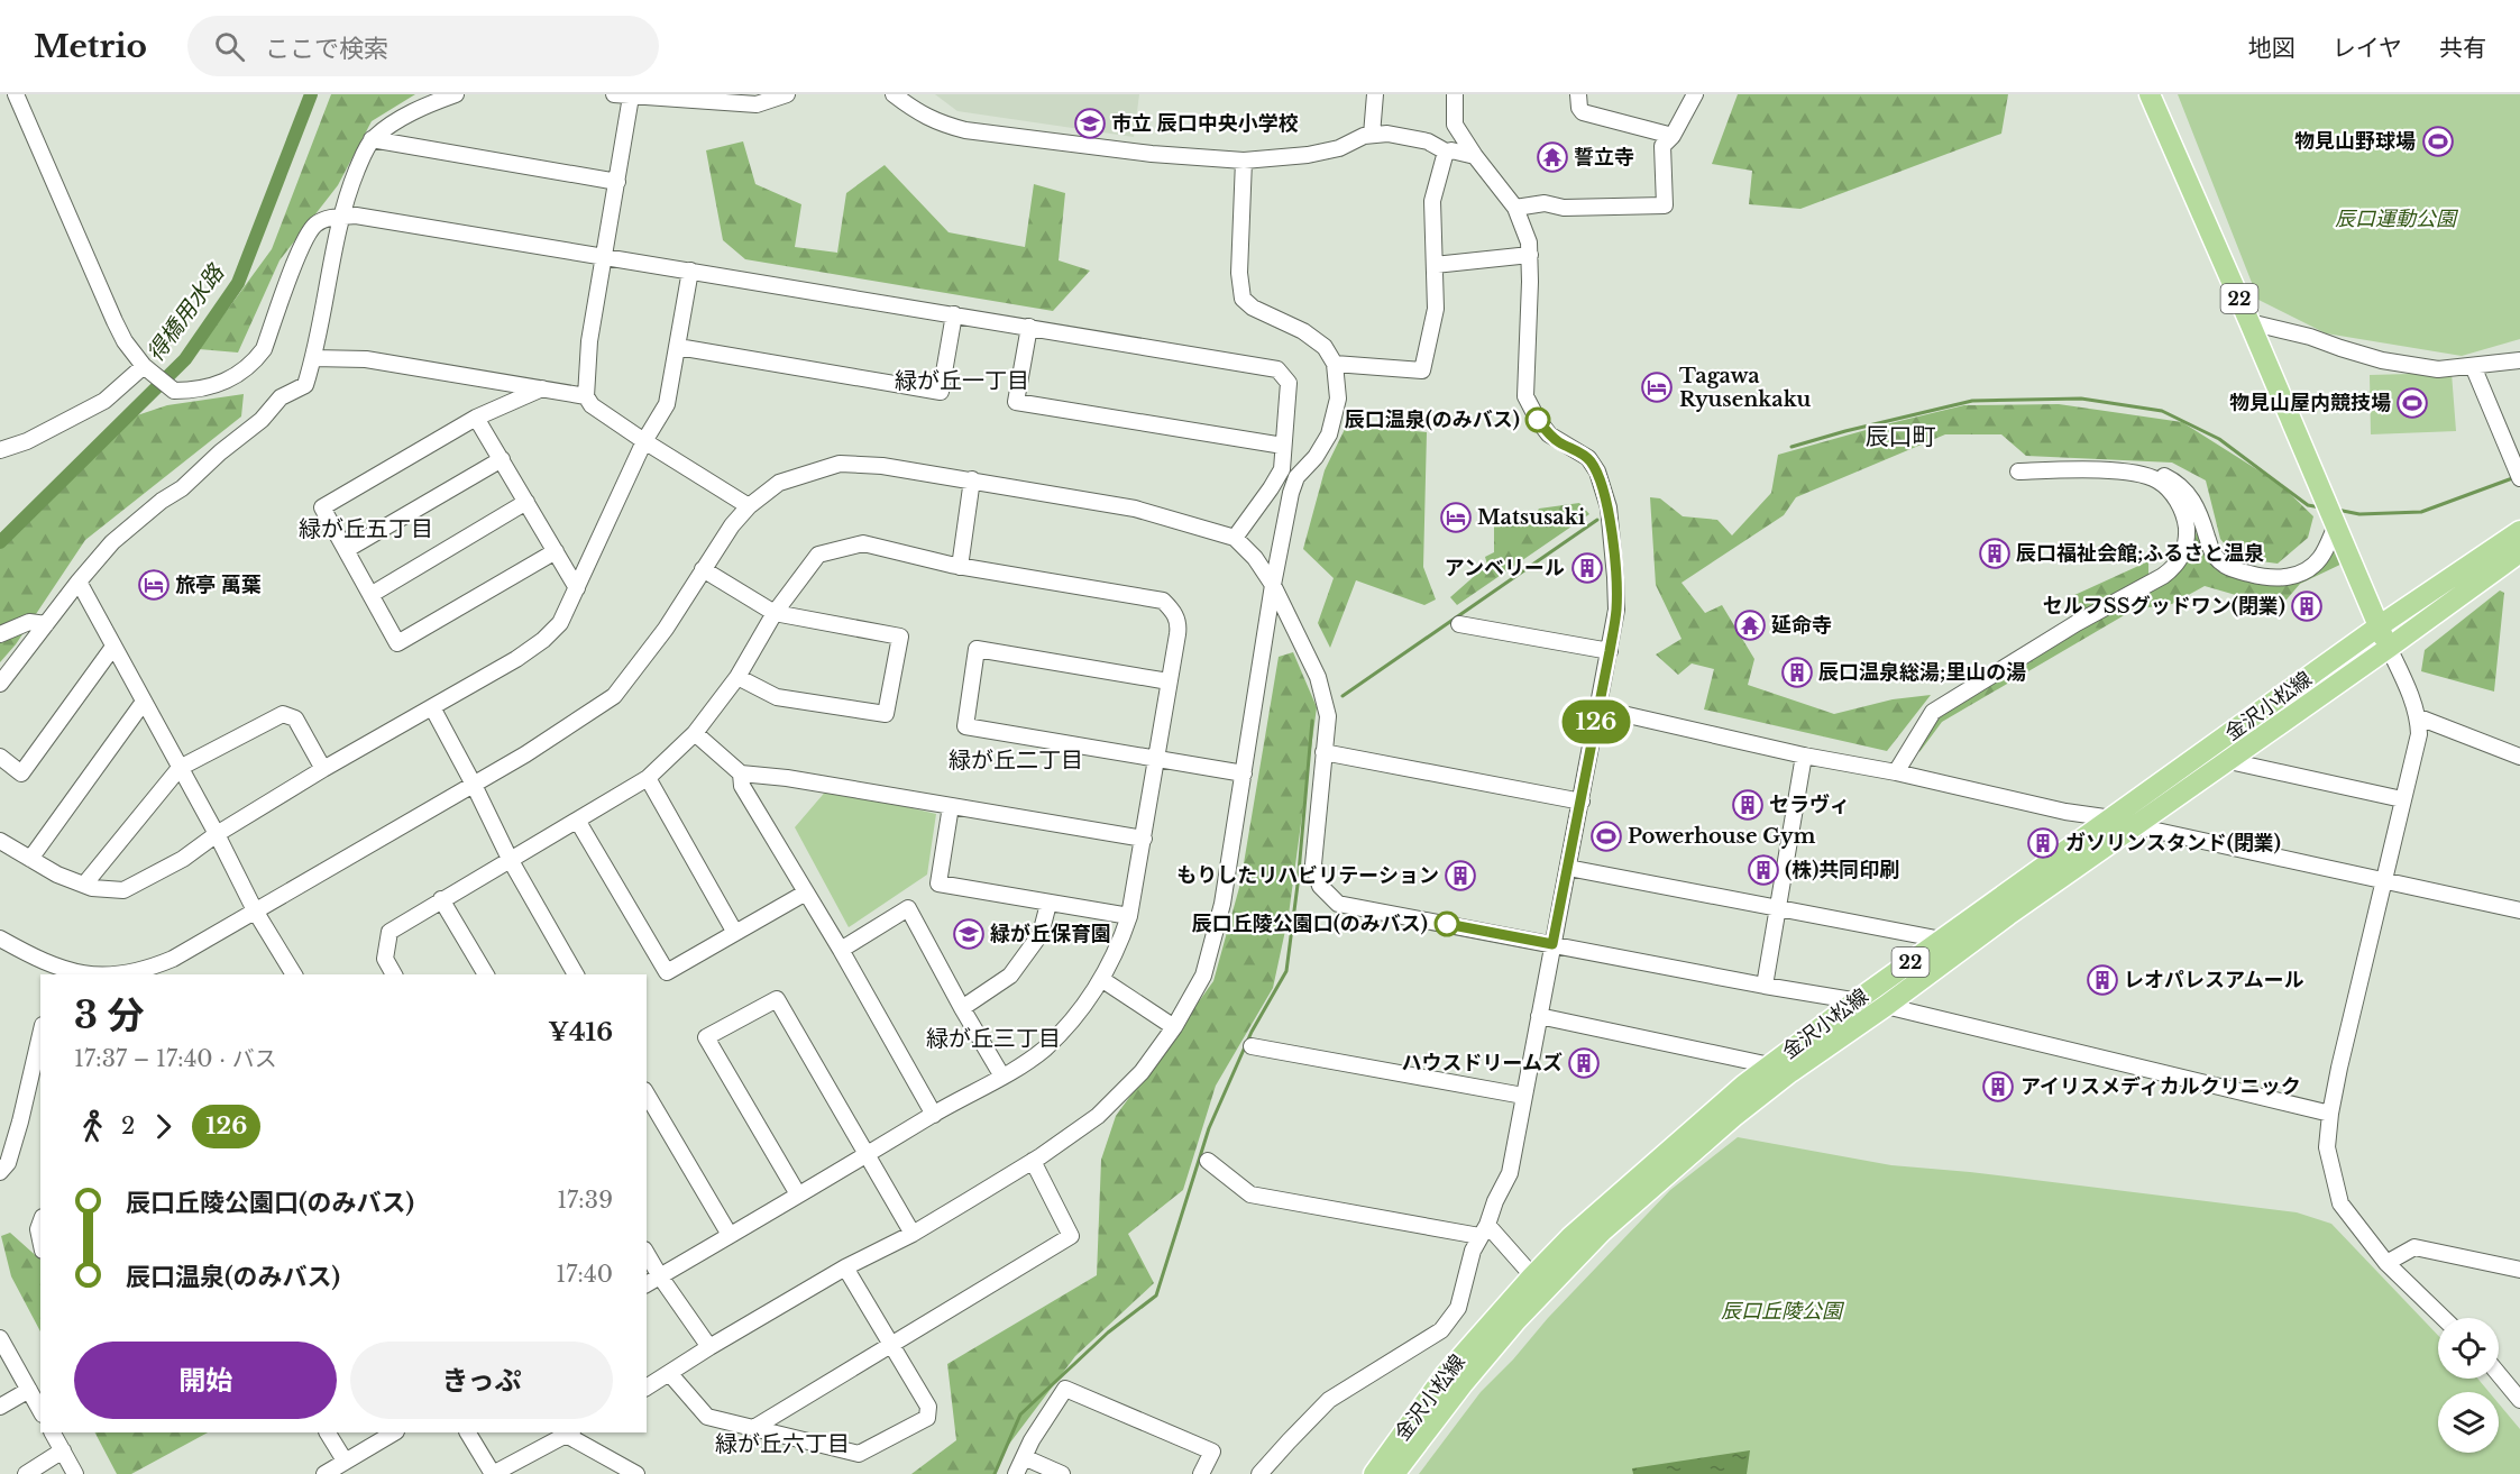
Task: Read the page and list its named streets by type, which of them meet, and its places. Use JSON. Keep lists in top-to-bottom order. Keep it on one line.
{"streets":{"main road":["22","金沢小松線"]},"crossings":[["22","金沢小松線"]],"districts":["緑が丘一丁目","辰口町","緑が丘五丁目","緑が丘二丁目","緑が丘三丁目","緑が丘六丁目"],"water":["得橋用水路"],"parks":["辰口運動公園","辰口丘陵公園"],"places":{"school or university":["市立 辰口中央小学校","緑が丘保育園"],"sports":["物見山野球場","物見山屋内競技場","Powerhouse Gym"],"temple":["誓立寺","延命寺"],"hotel":["Tagawa Ryusenkaku","Matsusaki","旅亭 萬葉"],"other":["辰口温泉(のみバス)","辰口丘陵公園口(のみバス)"],"building":["辰口福祉会館;ふるさと温泉","アンベリール","セルフSSグッドワン(閉業)","辰口温泉総湯;里山の湯","セラヴィ","ガソリンスタンド(閉業)","(株)共同印刷","もりしたリハビリテーション","レオパレスアムール","ハウスドリームズ","アイリスメディカルクリニック"]},"lines":["bus line 126"],"page":{"header":"Metrio","search":"ここで検索","nav":["地図","レイヤ","共有"],"on_map":"126","heading":["3 分","17:37 – 17:40 · バス","¥416"],"legs":["2","126"],"list":[{"name":"辰口丘陵公園口(のみバス)","value":"17:39"},{"name":"辰口温泉(のみバス)","value":"17:40"}],"buttons":["開始","きっぷ"]}}
